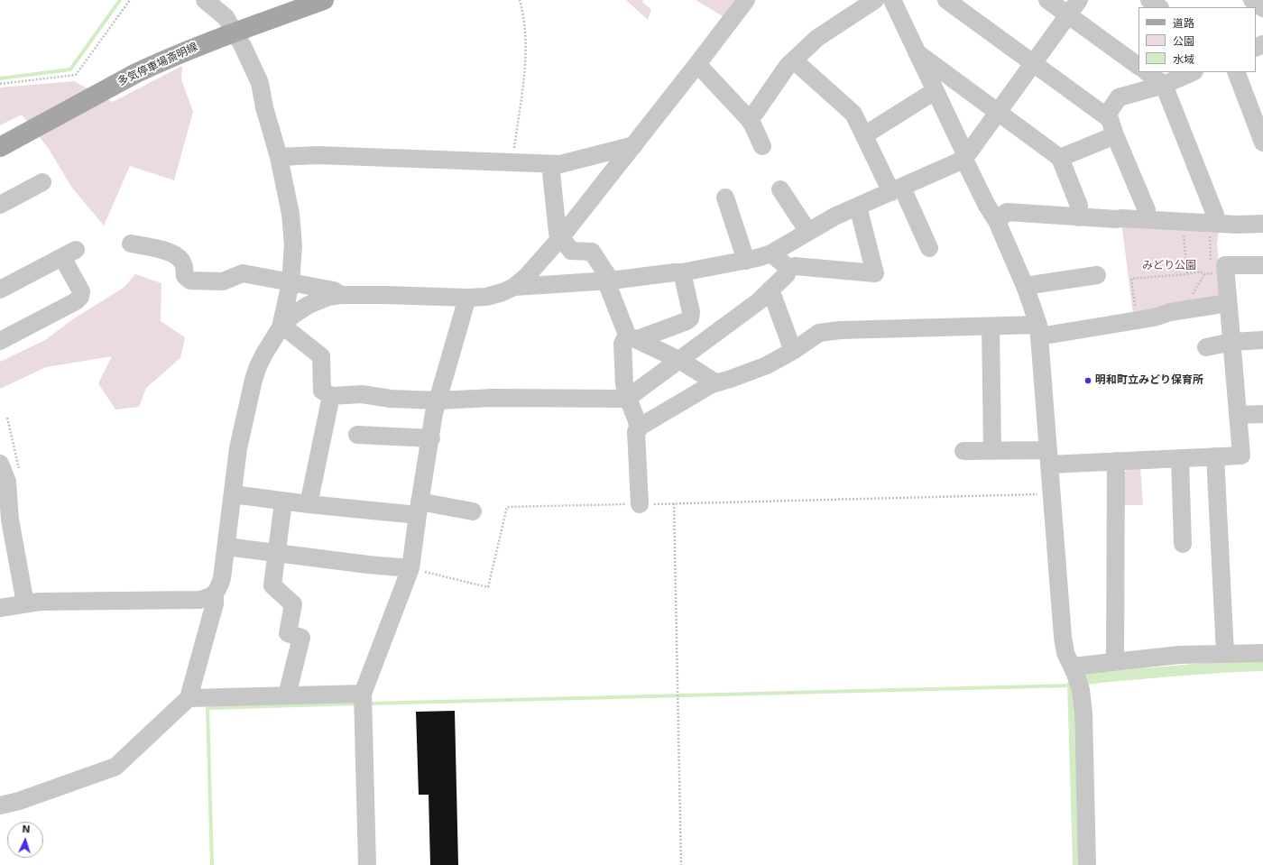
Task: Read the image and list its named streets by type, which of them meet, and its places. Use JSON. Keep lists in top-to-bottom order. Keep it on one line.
{"streets":{"main road":["多気停車場斎明線"]},"parks":["みどり公園"],"places":["明和町立みどり保育所"],"legend":["道路","公園","水域"],"north":"top"}
